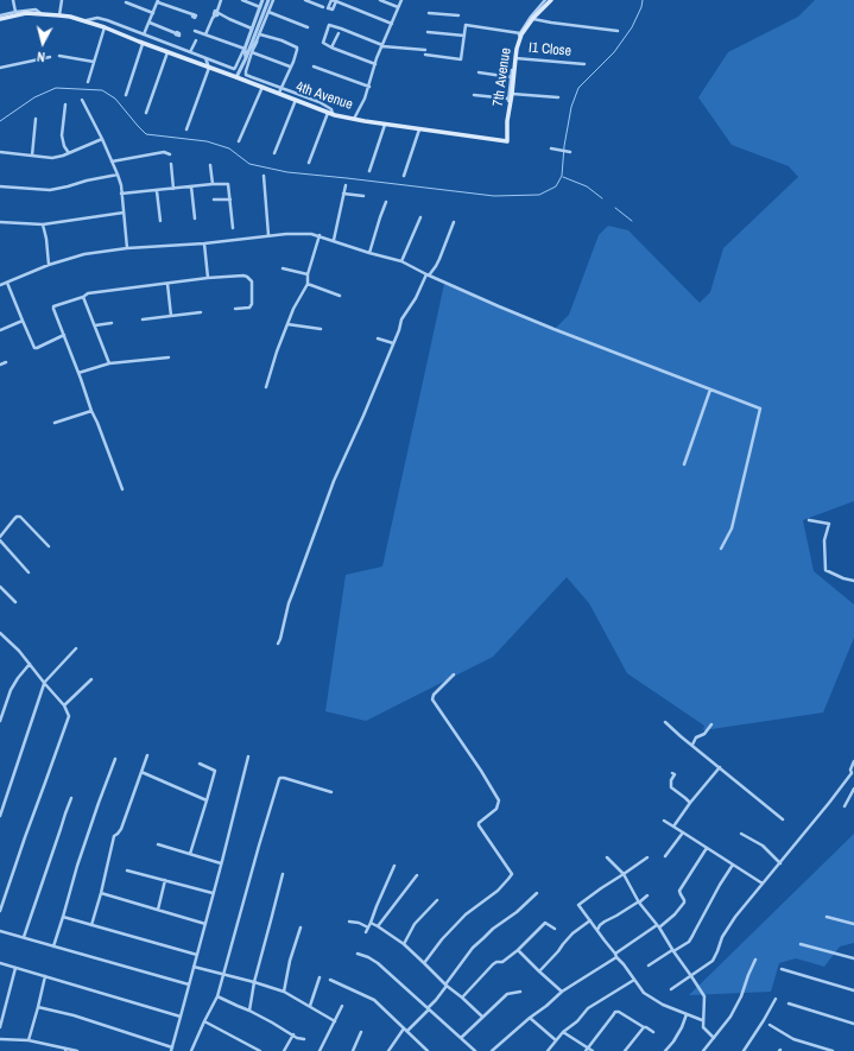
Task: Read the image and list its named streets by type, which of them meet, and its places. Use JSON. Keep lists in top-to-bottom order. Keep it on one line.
{"streets":{"main road":["7th Avenue","4th Avenue"],"street":["I1 Close"]},"crossings":[["I1 Close","7th Avenue"],["7th Avenue","4th Avenue"]],"north":"bottom"}
